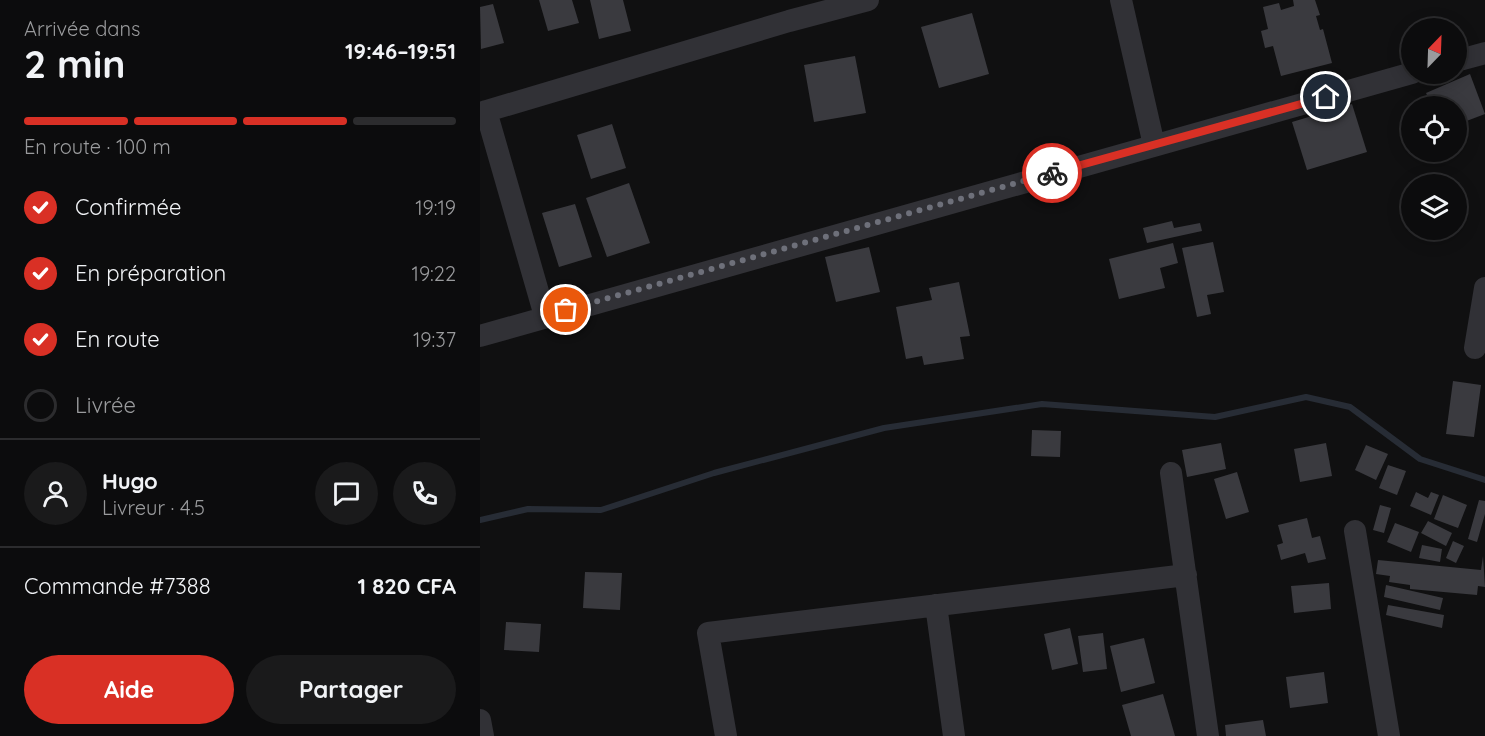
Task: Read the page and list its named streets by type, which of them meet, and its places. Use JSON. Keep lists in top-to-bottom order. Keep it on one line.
{"north":"top right","page":{"heading":["2 min","Arrivée dans","19:46–19:51"],"panel":["Hugo","Livreur · 4.5","Commande #7388","1 820 CFA"],"bar":"En route · 100 m","list":[["Confirmée","19:19"],["En préparation","19:22"],["En route","19:37"],"Livrée"],"buttons":["Aide","Partager"]}}
